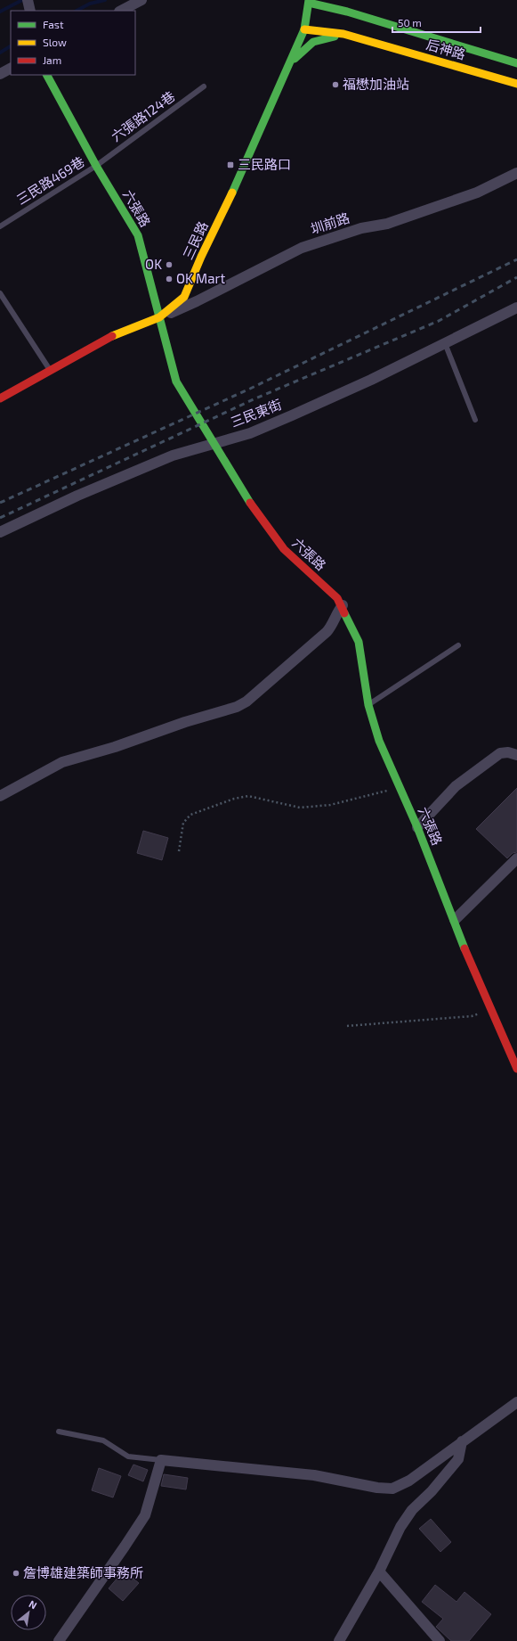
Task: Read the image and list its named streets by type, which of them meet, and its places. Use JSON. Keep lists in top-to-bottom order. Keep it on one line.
{"streets":{"street":["后神路","六張路","圳前路","三民路","三民東街"],"lane":["六張路124巷","三民路469巷"]},"crossings":[["后神路","三民路"],["六張路124巷","三民路469巷"],["六張路124巷","六張路"],["三民路469巷","六張路"],["六張路","圳前路"],["六張路","三民路"],["六張路","三民東街"],["圳前路","三民路"]],"places":{"other":["福懋加油站","OK","OK Mart","詹博雄建築師事務所"],"transit":["三民路口"]},"legend":["Fast","Slow","Jam"],"scale_bar":"50 m","north":"top right"}
